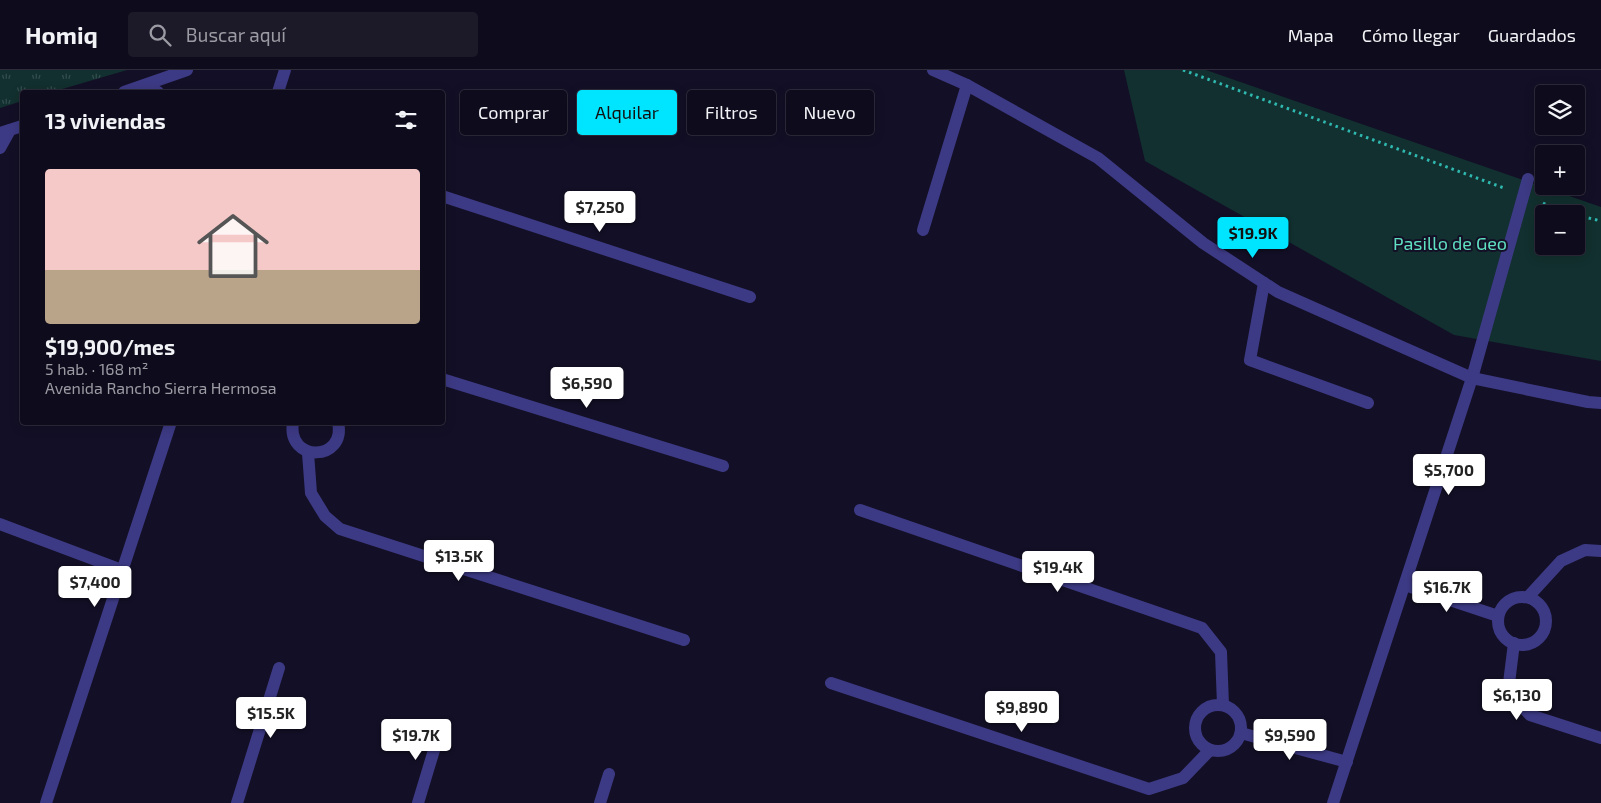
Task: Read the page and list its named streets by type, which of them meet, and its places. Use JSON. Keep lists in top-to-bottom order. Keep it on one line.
{"parks":["Pasillo de Geo"],"page":{"header":"Homiq","search":"Buscar aquí","nav":["Mapa","Cómo llegar","Guardados"],"map_buttons":["+","−"],"chip":["Comprar","Alquilar","Filtros","Nuevo"],"heading":"13 viviendas","list":[{"name":"$19,900/mes","note":"5 hab. · 168 m² · Avenida Rancho Sierra Hermosa"}],"price":["$7,250","$19.9K","$6,590","$5,700","$13.5K","$19.4K","$7,400","$16.7K","$6,130","$9,890","$15.5K","$19.7K","$9,590"]}}
